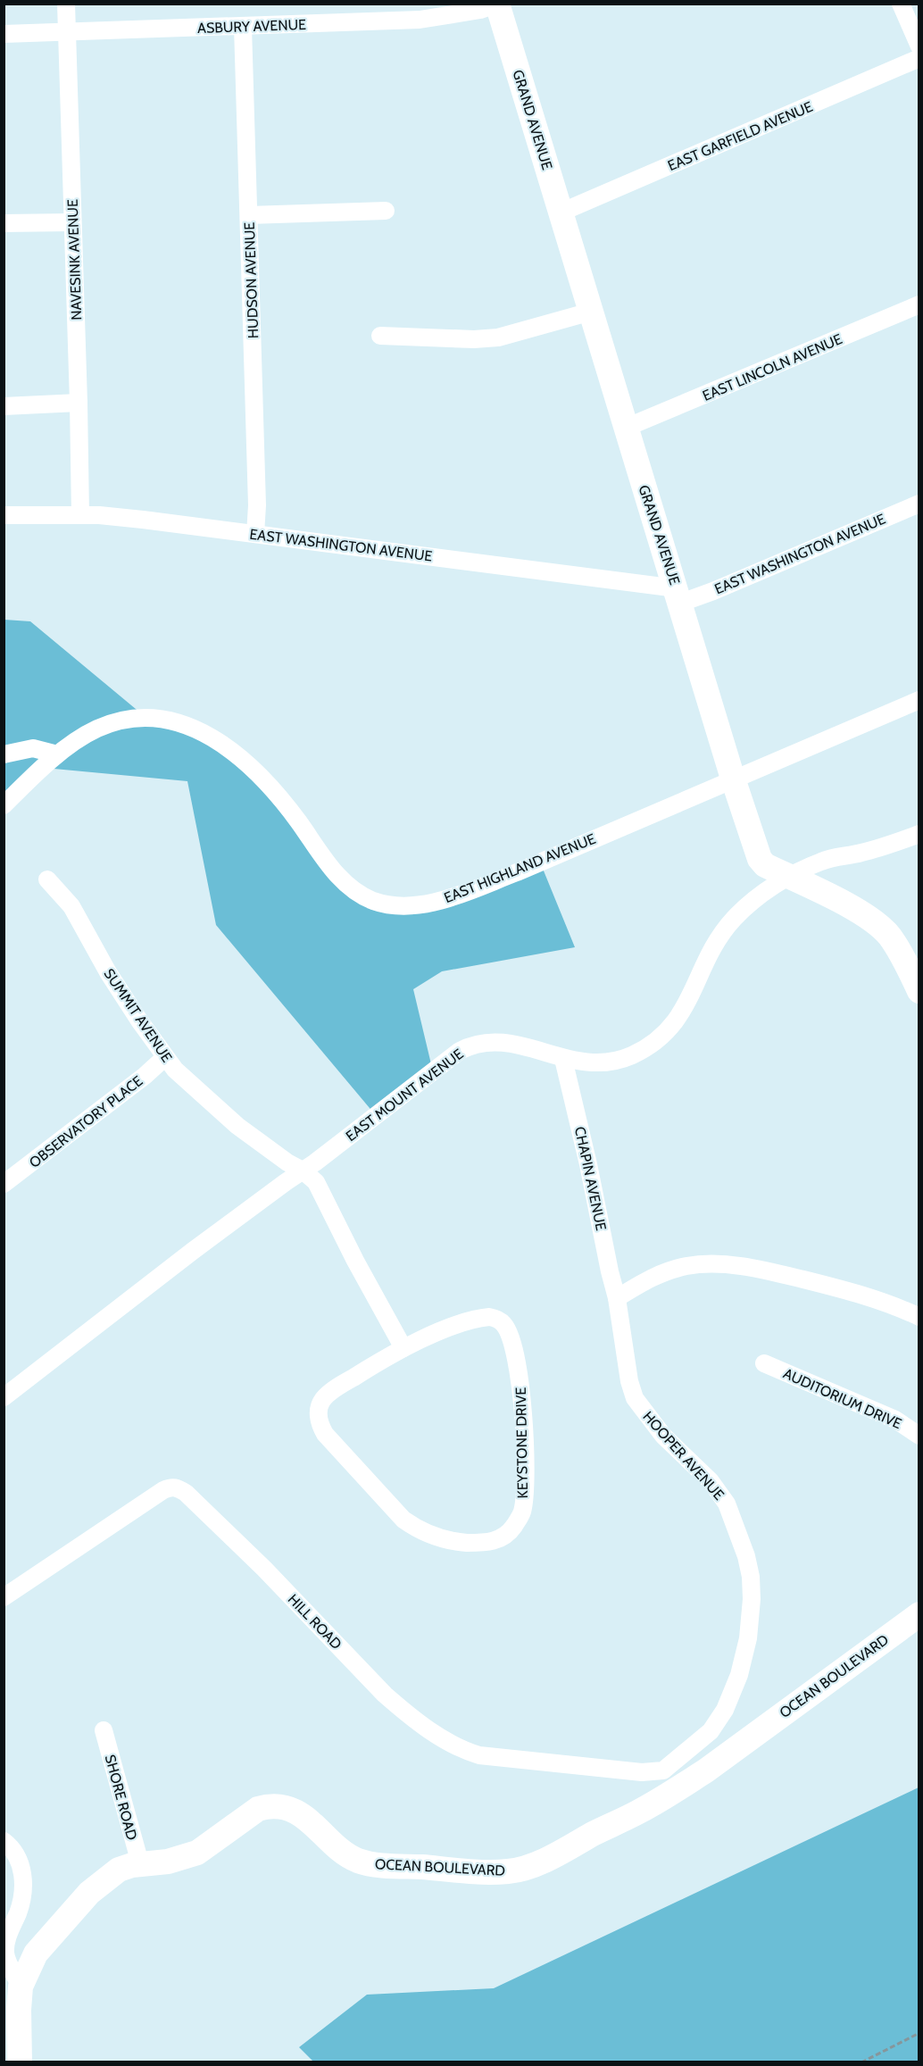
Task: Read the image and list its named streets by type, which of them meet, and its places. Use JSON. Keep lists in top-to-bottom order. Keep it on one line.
{"streets":{"street":["ASBURY AVENUE","GRAND AVENUE","EAST GARFIELD AVENUE","NAVESINK AVENUE","HUDSON AVENUE","EAST LINCOLN AVENUE","EAST WASHINGTON AVENUE","EAST HIGHLAND AVENUE","SUMMIT AVENUE","EAST MOUNT AVENUE","OBSERVATORY PLACE","CHAPIN AVENUE","AUDITORIUM DRIVE","KEYSTONE DRIVE","HOOPER AVENUE","HILL ROAD","OCEAN BOULEVARD","SHORE ROAD"]},"crossings":[["ASBURY AVENUE","GRAND AVENUE"],["ASBURY AVENUE","NAVESINK AVENUE"],["ASBURY AVENUE","HUDSON AVENUE"],["GRAND AVENUE","EAST GARFIELD AVENUE"],["GRAND AVENUE","EAST LINCOLN AVENUE"],["GRAND AVENUE","EAST WASHINGTON AVENUE"],["GRAND AVENUE","EAST HIGHLAND AVENUE"],["NAVESINK AVENUE","EAST WASHINGTON AVENUE"],["HUDSON AVENUE","EAST WASHINGTON AVENUE"],["SUMMIT AVENUE","EAST MOUNT AVENUE"],["SUMMIT AVENUE","OBSERVATORY PLACE"],["EAST MOUNT AVENUE","CHAPIN AVENUE"],["CHAPIN AVENUE","HOOPER AVENUE"],["HOOPER AVENUE","HILL ROAD"],["OCEAN BOULEVARD","SHORE ROAD"]]}
